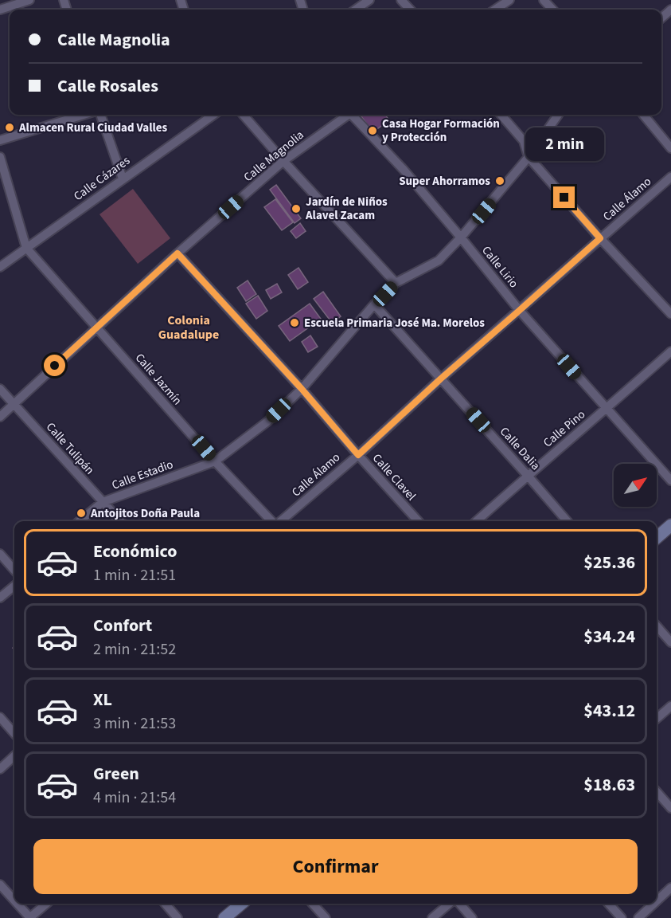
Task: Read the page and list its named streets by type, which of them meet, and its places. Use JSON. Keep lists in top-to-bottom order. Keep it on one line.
{"streets":{"street":["Calle Magnolia","Calle Cázares","Calle Álamo","Calle Lirio","Calle Jazmín","Calle Pino","Calle Tulipán","Calle Dalia","Calle Estadio","Calle Clavel"]},"crossings":[["Calle Magnolia","Calle Jazmín"],["Calle Magnolia","Calle Tulipán"],["Calle Magnolia","Calle Clavel"],["Calle Cázares","Calle Jazmín"],["Calle Álamo","Calle Lirio"],["Calle Álamo","Calle Dalia"],["Calle Álamo","Calle Clavel"],["Calle Lirio","Calle Pino"],["Calle Lirio","Calle Estadio"],["Calle Jazmín","Calle Estadio"],["Calle Pino","Calle Dalia"],["Calle Tulipán","Calle Estadio"],["Calle Dalia","Calle Estadio"],["Calle Estadio","Calle Clavel"]],"districts":["Colonia Guadalupe"],"places":["Almacen Rural Ciudad Valles","Casa Hogar Formación y Protección","Super Ahorramos","Jardín de Niños Alavel Zacam","Escuela Primaria José Ma. Morelos","Antojitos Doña Paula"],"north":"top right","page":{"banner":["Calle Magnolia","Calle Rosales"],"bubble":"2 min","list":[{"name":"Económico","note":"1 min · 21:51","value":"$25.36"},{"name":"Confort","note":"2 min · 21:52","value":"$34.24"},{"name":"XL","note":"3 min · 21:53","value":"$43.12"},{"name":"Green","note":"4 min · 21:54","value":"$18.63"}],"buttons":"Confirmar"}}
